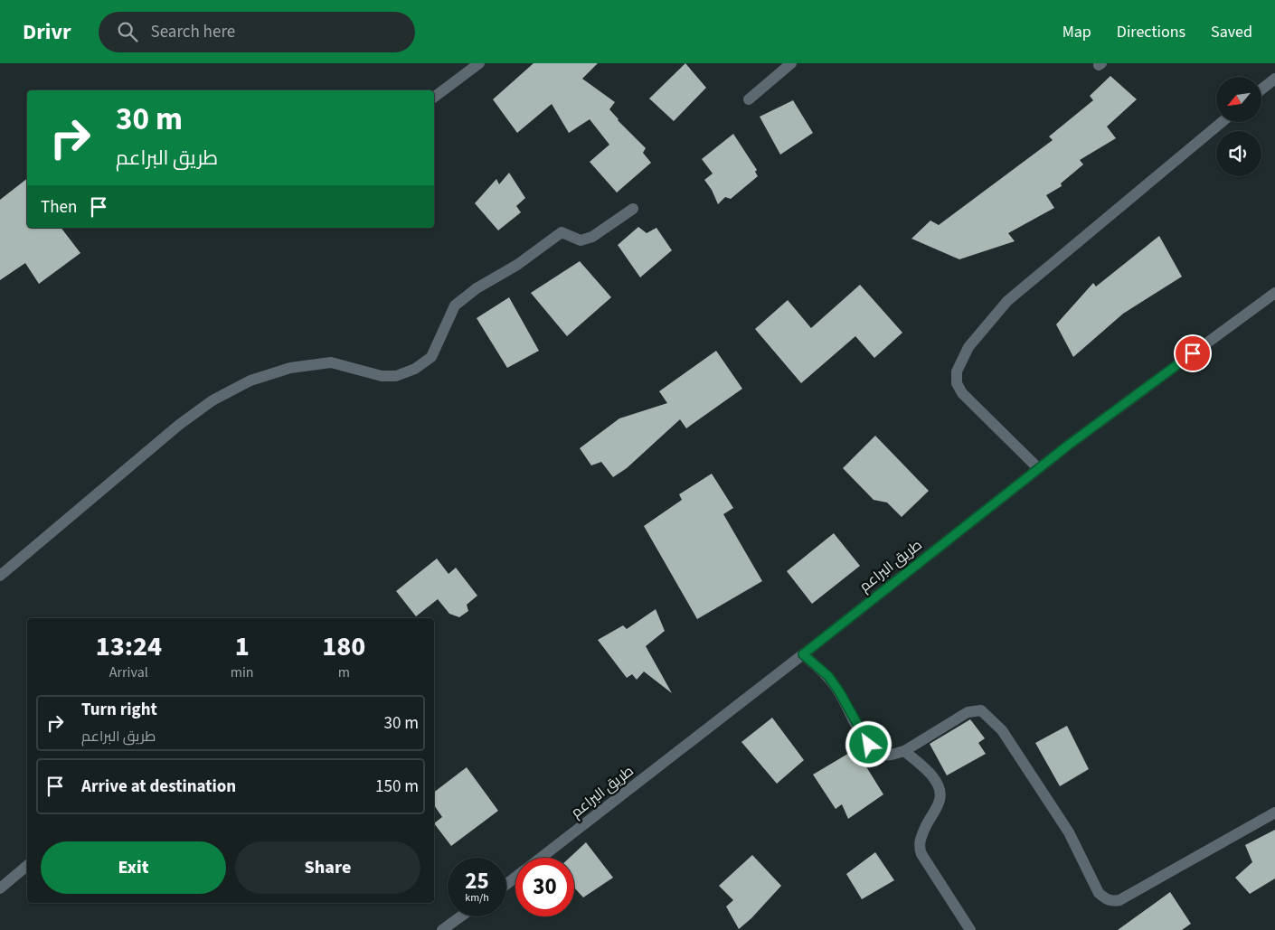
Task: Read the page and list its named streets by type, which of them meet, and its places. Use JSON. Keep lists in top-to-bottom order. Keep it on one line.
{"streets":{"street":["طريق البراعم"]},"north":"bottom left","page":{"header":"Drivr","search":"Search here","nav":["Map","Directions","Saved"],"turn":["30 m","طريق البراعم"],"then":"Then","eta":["13:24","Arrival","1","min","180","m"],"list":[{"name":"Turn right","note":"طريق البراعم","value":"30 m"},{"name":"Arrive at destination","value":"150 m"}],"buttons":["Exit","Share"],"speed":"25 km/h","limit":"30"}}
